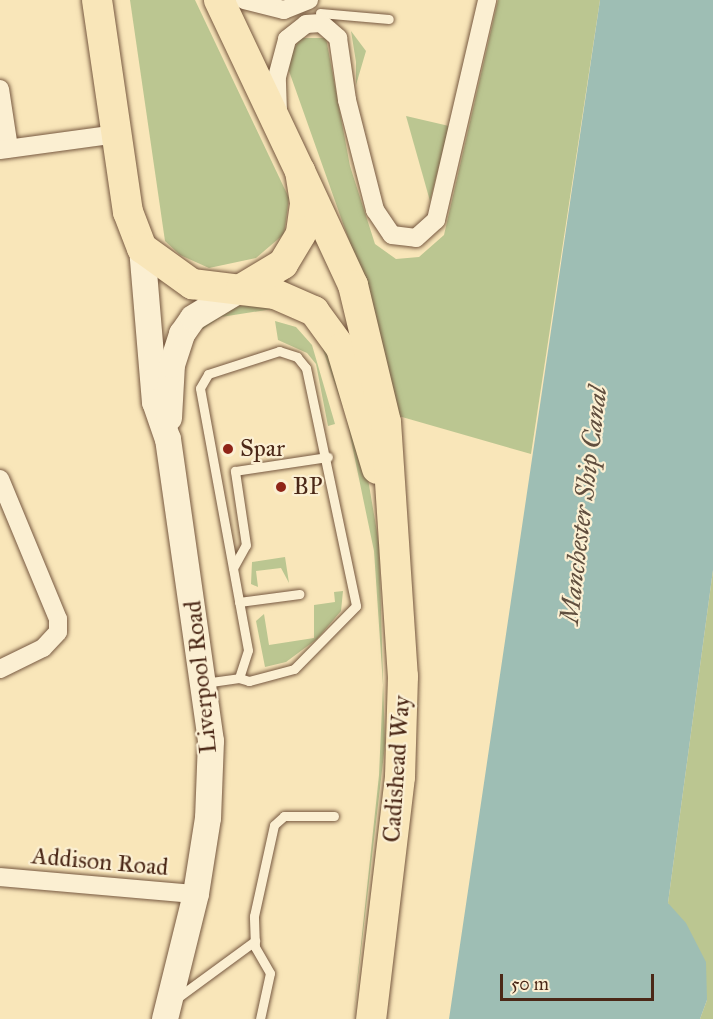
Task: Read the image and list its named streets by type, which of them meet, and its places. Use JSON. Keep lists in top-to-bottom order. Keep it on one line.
{"streets":{"highway":["Cadishead Way"],"main road":["Liverpool Road"],"street":["Addison Road"]},"crossings":[["Liverpool Road","Cadishead Way"],["Liverpool Road","Addison Road"]],"water":["Manchester Ship Canal"],"places":["Spar","BP"],"scale_bar":"50 m"}
